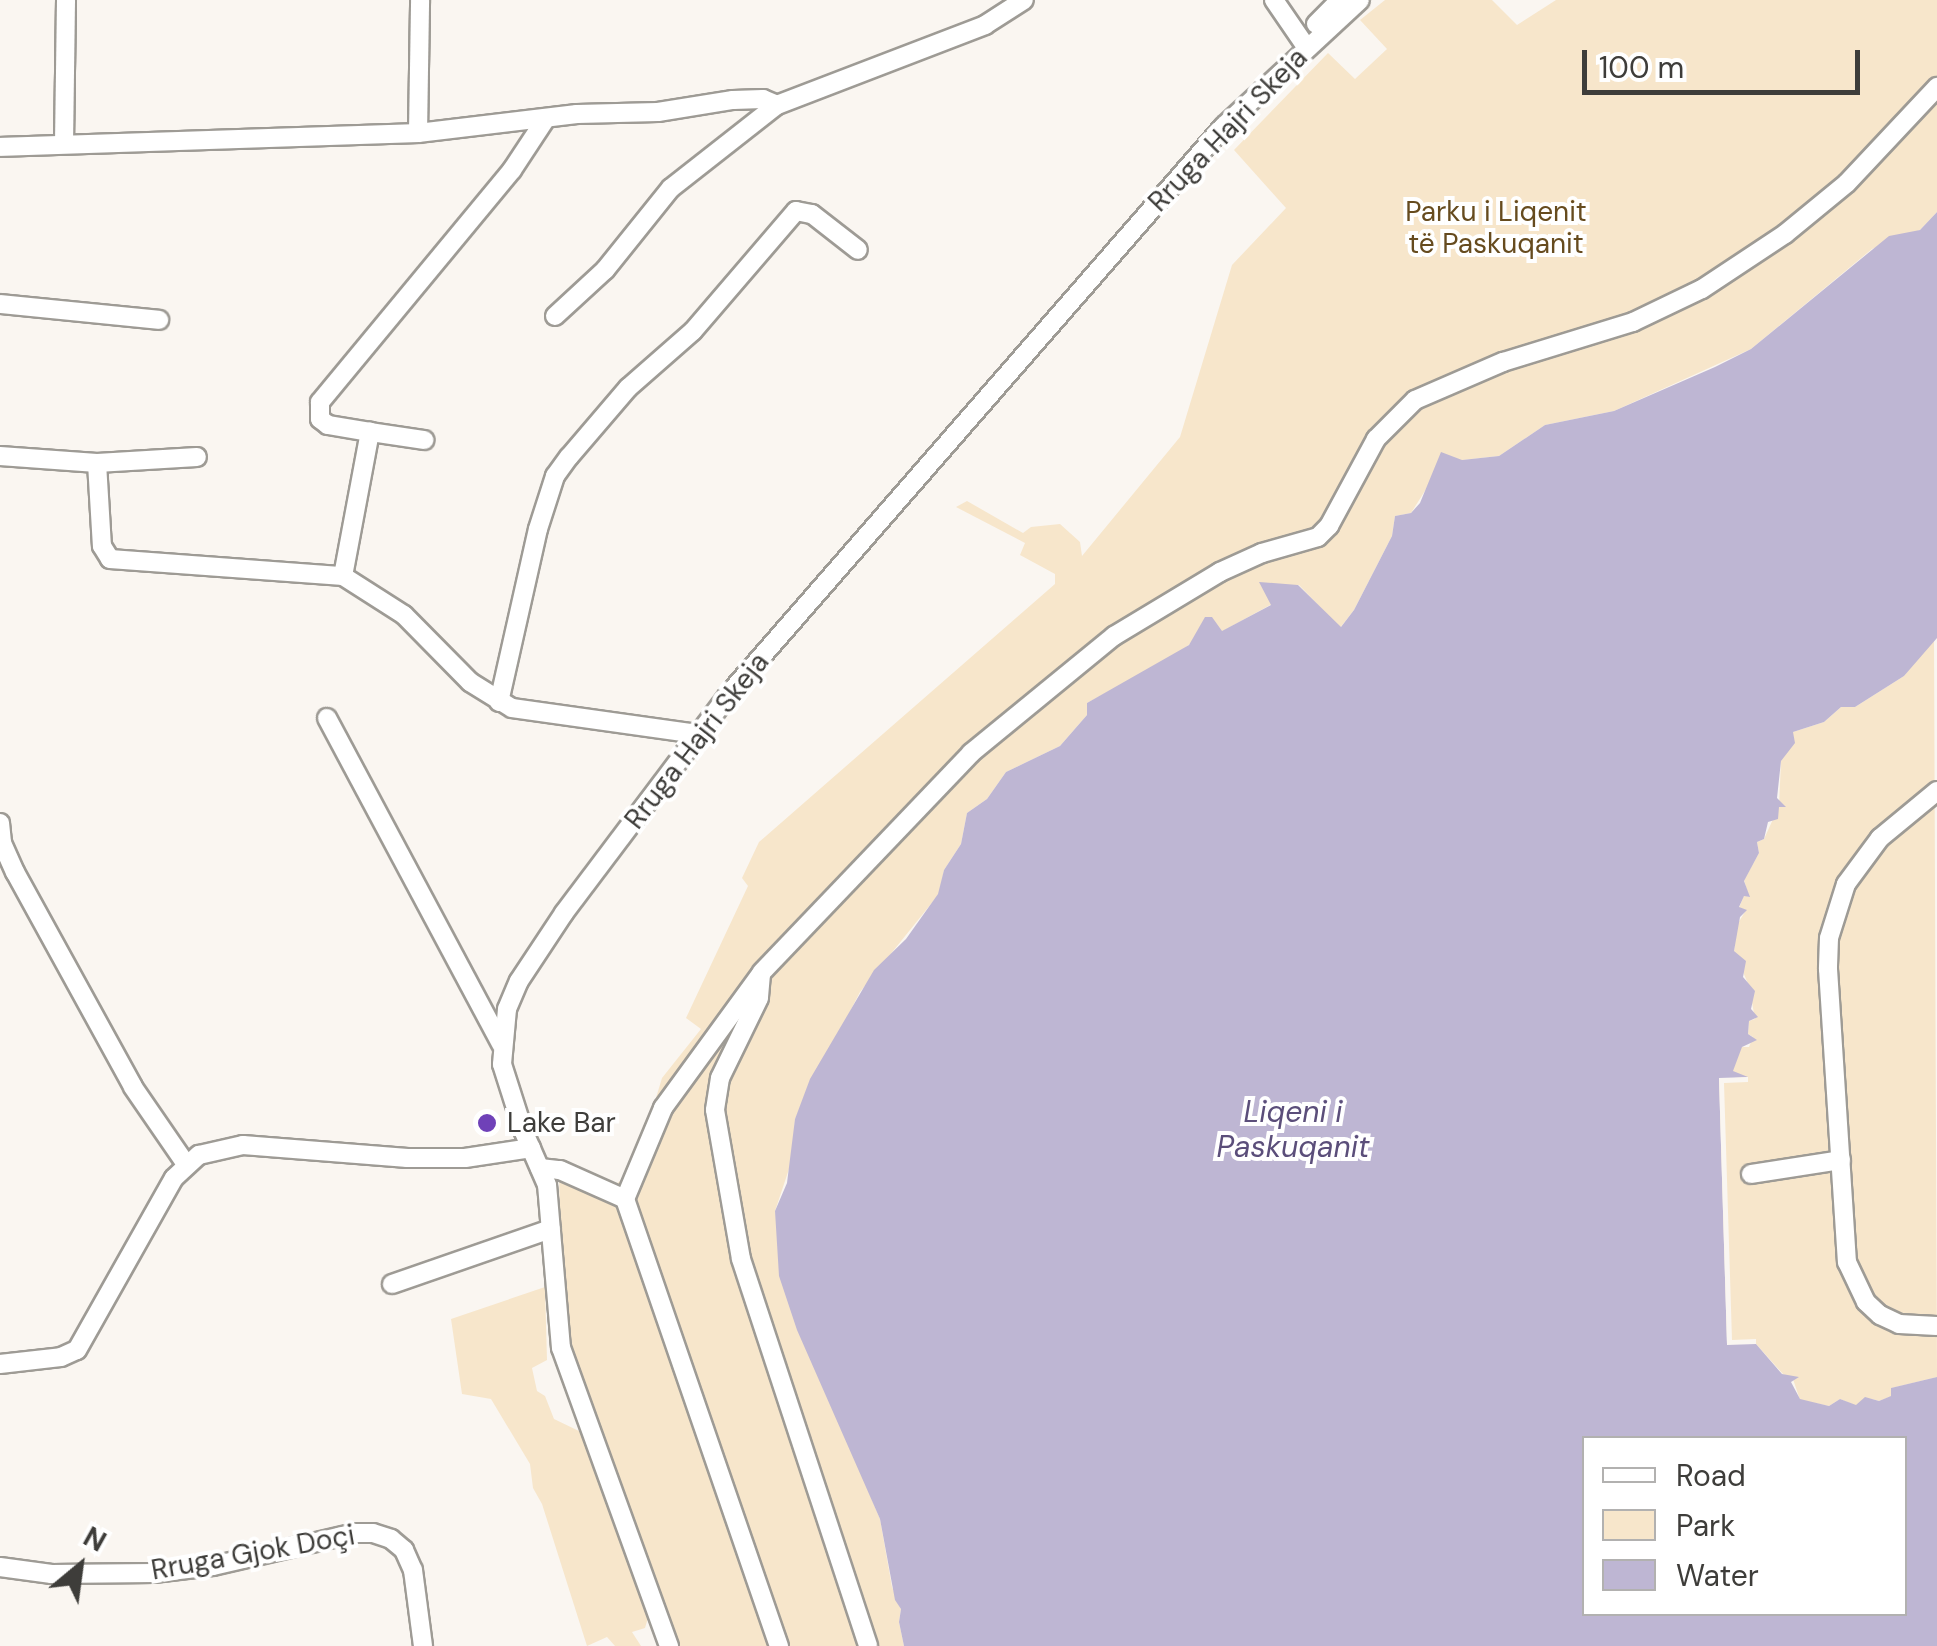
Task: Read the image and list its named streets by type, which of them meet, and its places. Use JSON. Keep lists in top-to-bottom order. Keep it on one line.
{"streets":{"street":["Rruga Hajri Skeja","Rruga Gjok Doçi"]},"water":["Liqeni i Paskuqanit"],"parks":["Parku i Liqenit të Paskuqanit"],"places":["Lake Bar"],"legend":["Road","Park","Water"],"scale_bar":"100 m","north":"top right"}
